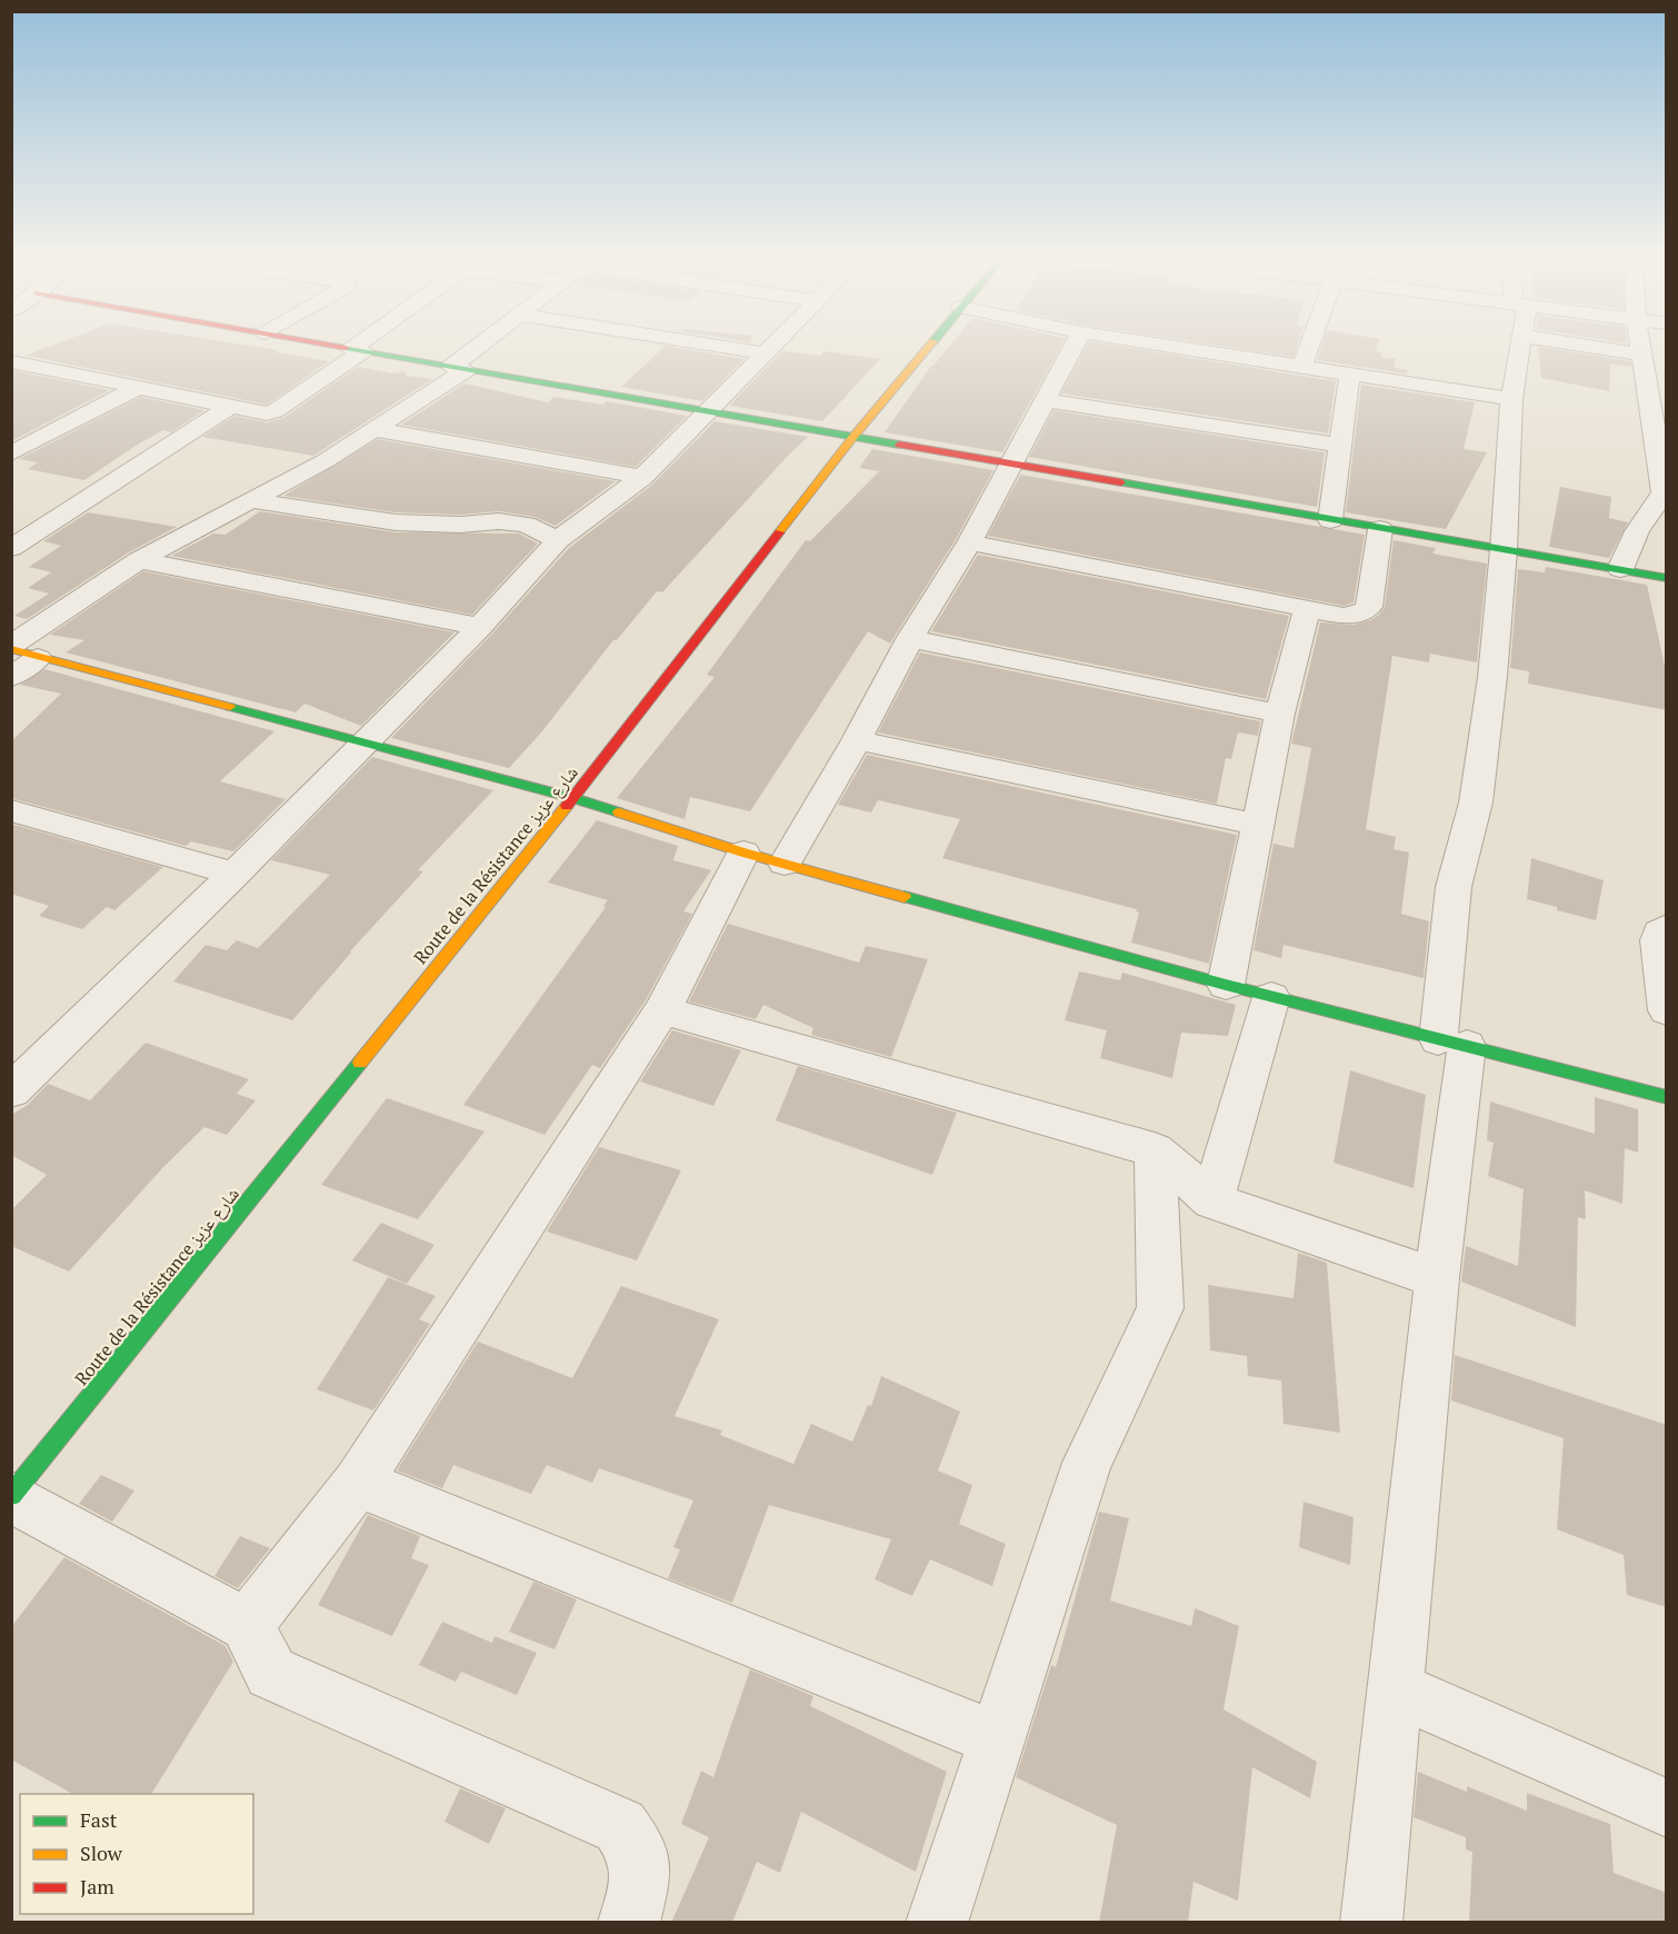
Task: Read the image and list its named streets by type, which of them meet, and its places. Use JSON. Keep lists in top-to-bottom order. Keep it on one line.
{"streets":{"street":["Route de la Résistance شارع عزيز"]},"legend":["Fast","Slow","Jam"]}
